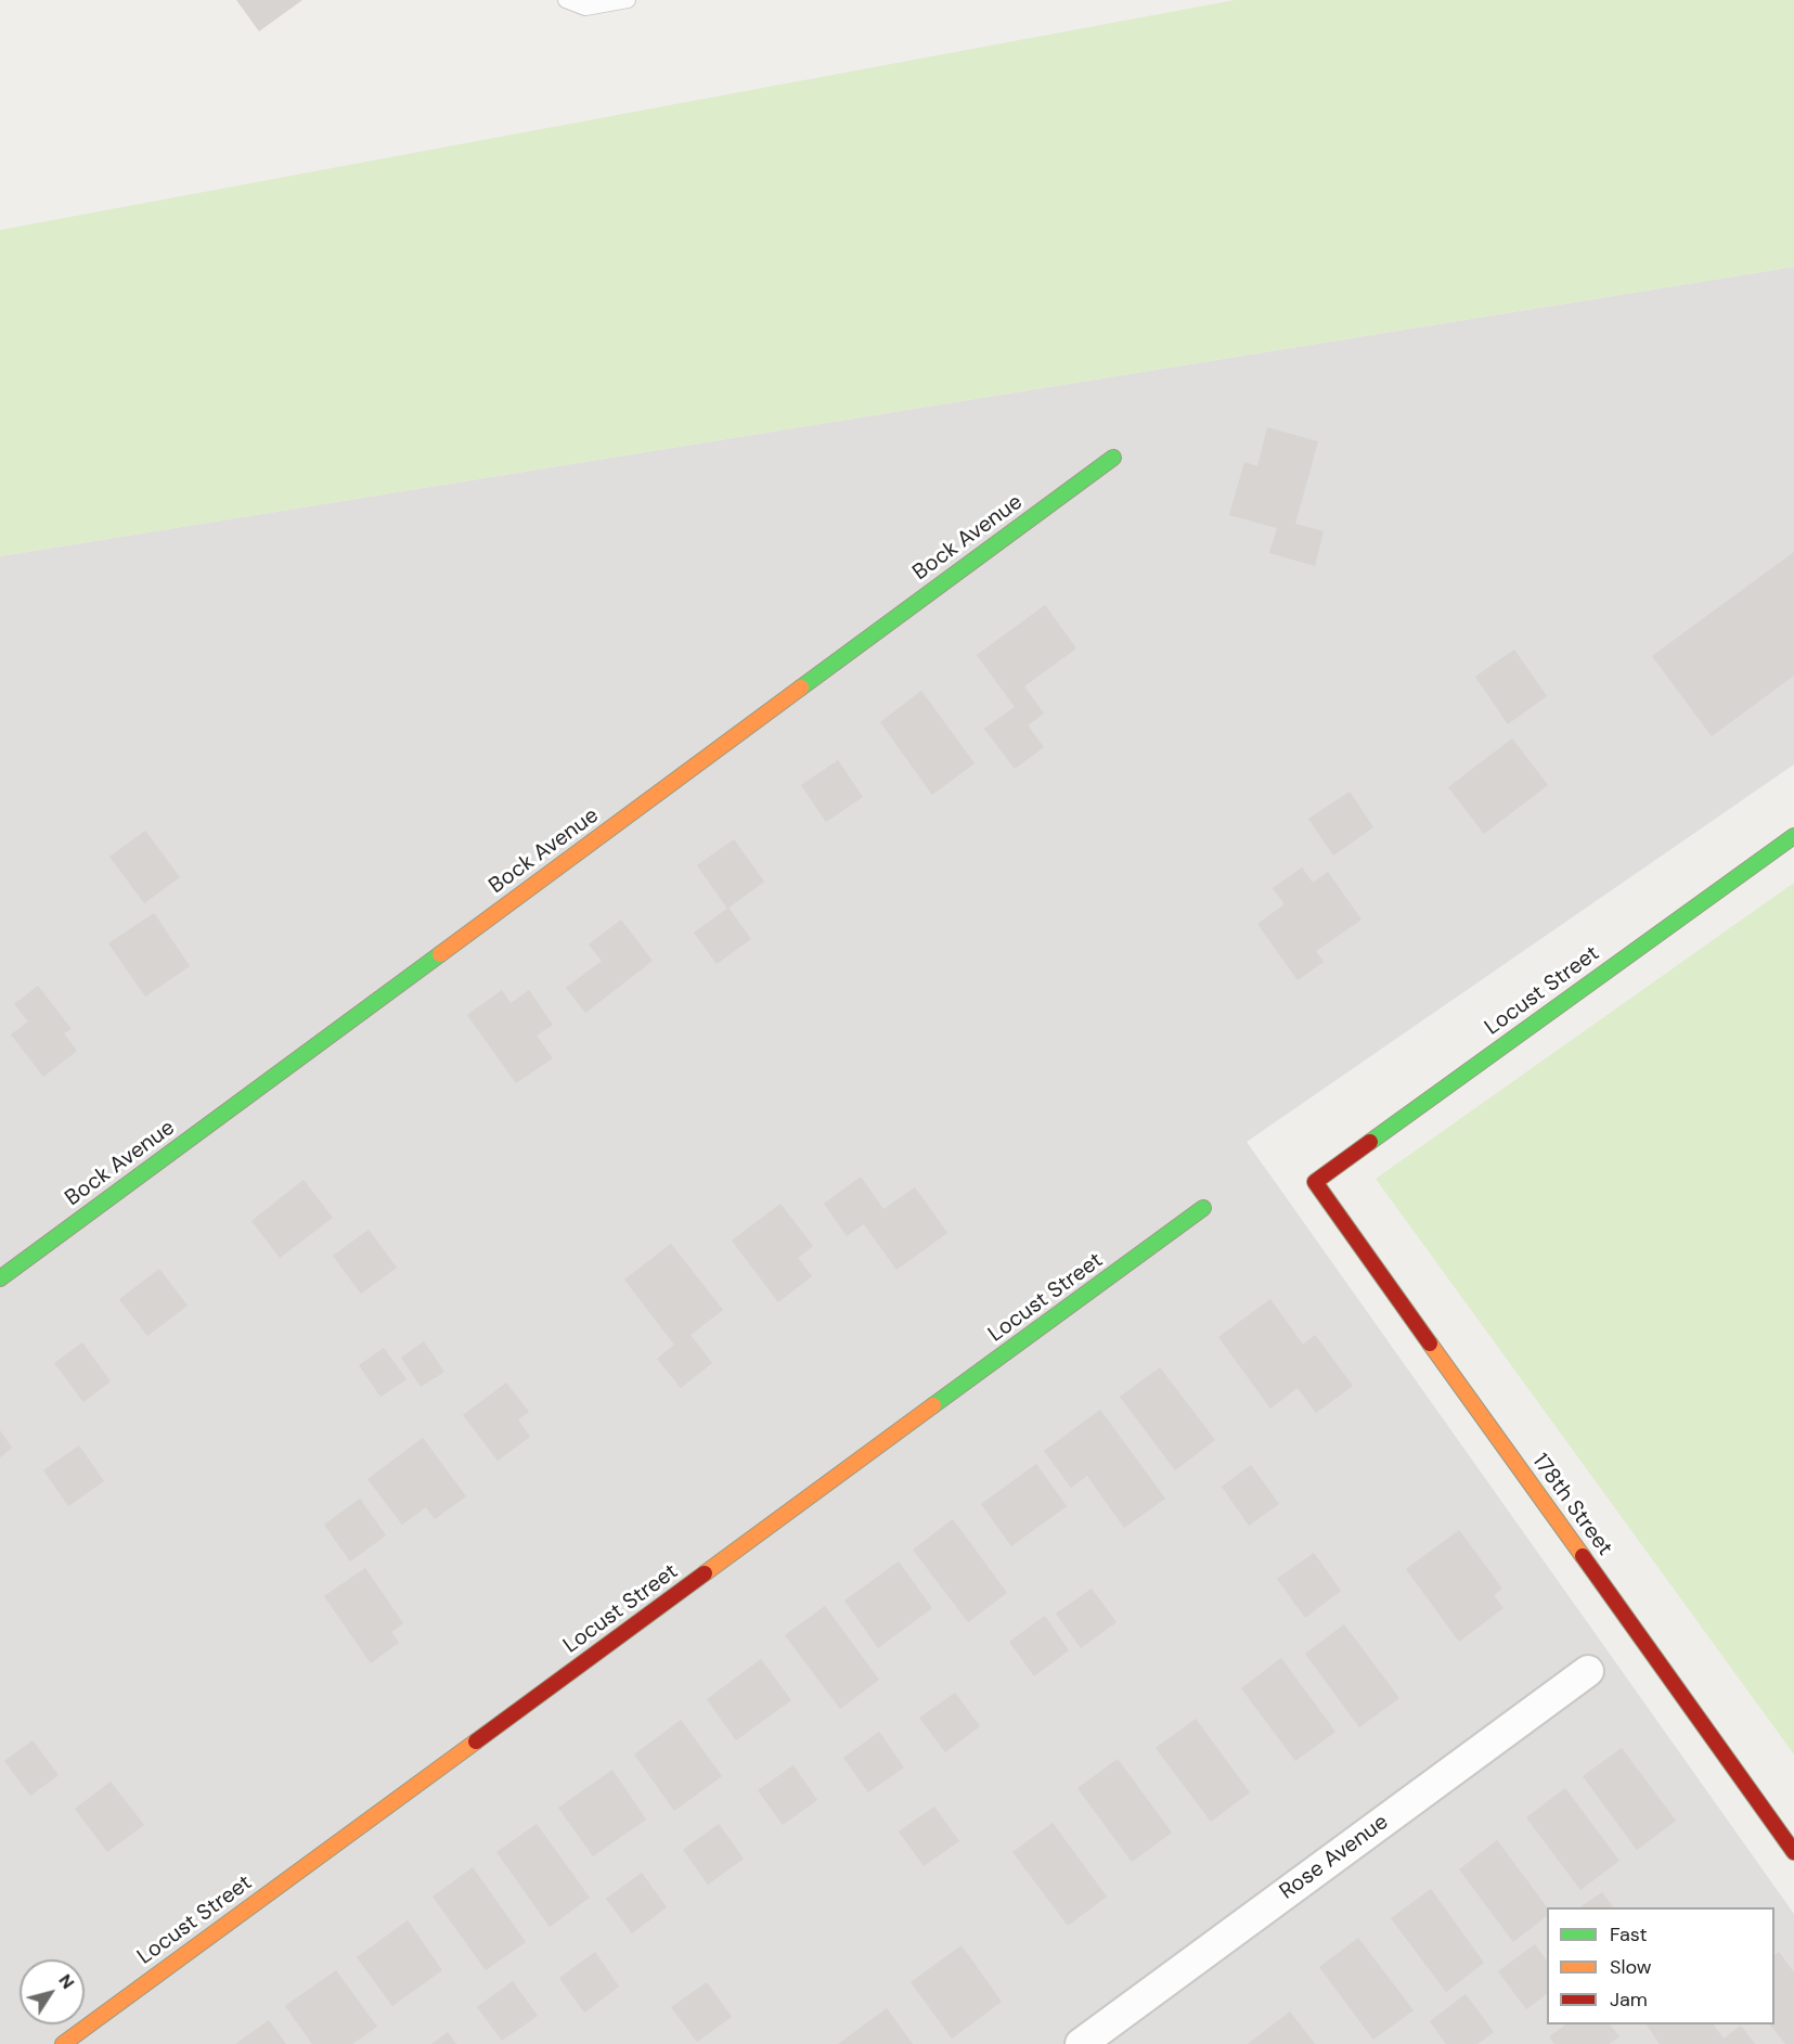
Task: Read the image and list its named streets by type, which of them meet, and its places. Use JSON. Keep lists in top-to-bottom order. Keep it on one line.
{"streets":{"street":["Bock Avenue","Locust Street","178th Street","Rose Avenue"]},"crossings":[["Locust Street","178th Street"]],"legend":["Fast","Slow","Jam"],"north":"top right"}
